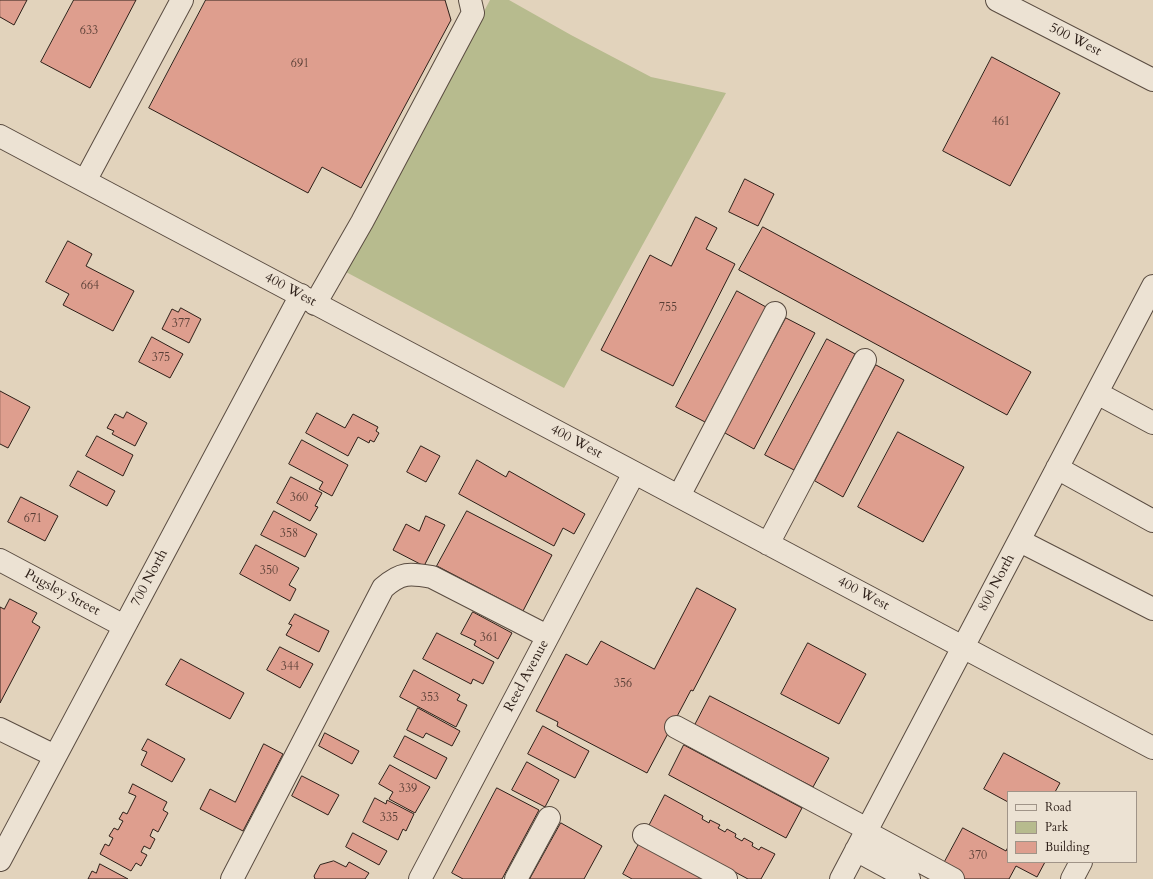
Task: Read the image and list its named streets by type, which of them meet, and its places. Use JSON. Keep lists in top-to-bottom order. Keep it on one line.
{"streets":{"street":["500 West","400 West","700 North","800 North","Pugsley Street","Reed Avenue"]},"crossings":[["400 West","700 North"],["400 West","800 North"],["400 West","Reed Avenue"],["700 North","Pugsley Street"]],"house_numbers":["633","691","461","664","755","377","375","360","671","358","350","361","344","356","353","339","335","370"],"legend":["Road","Park","Building"]}
